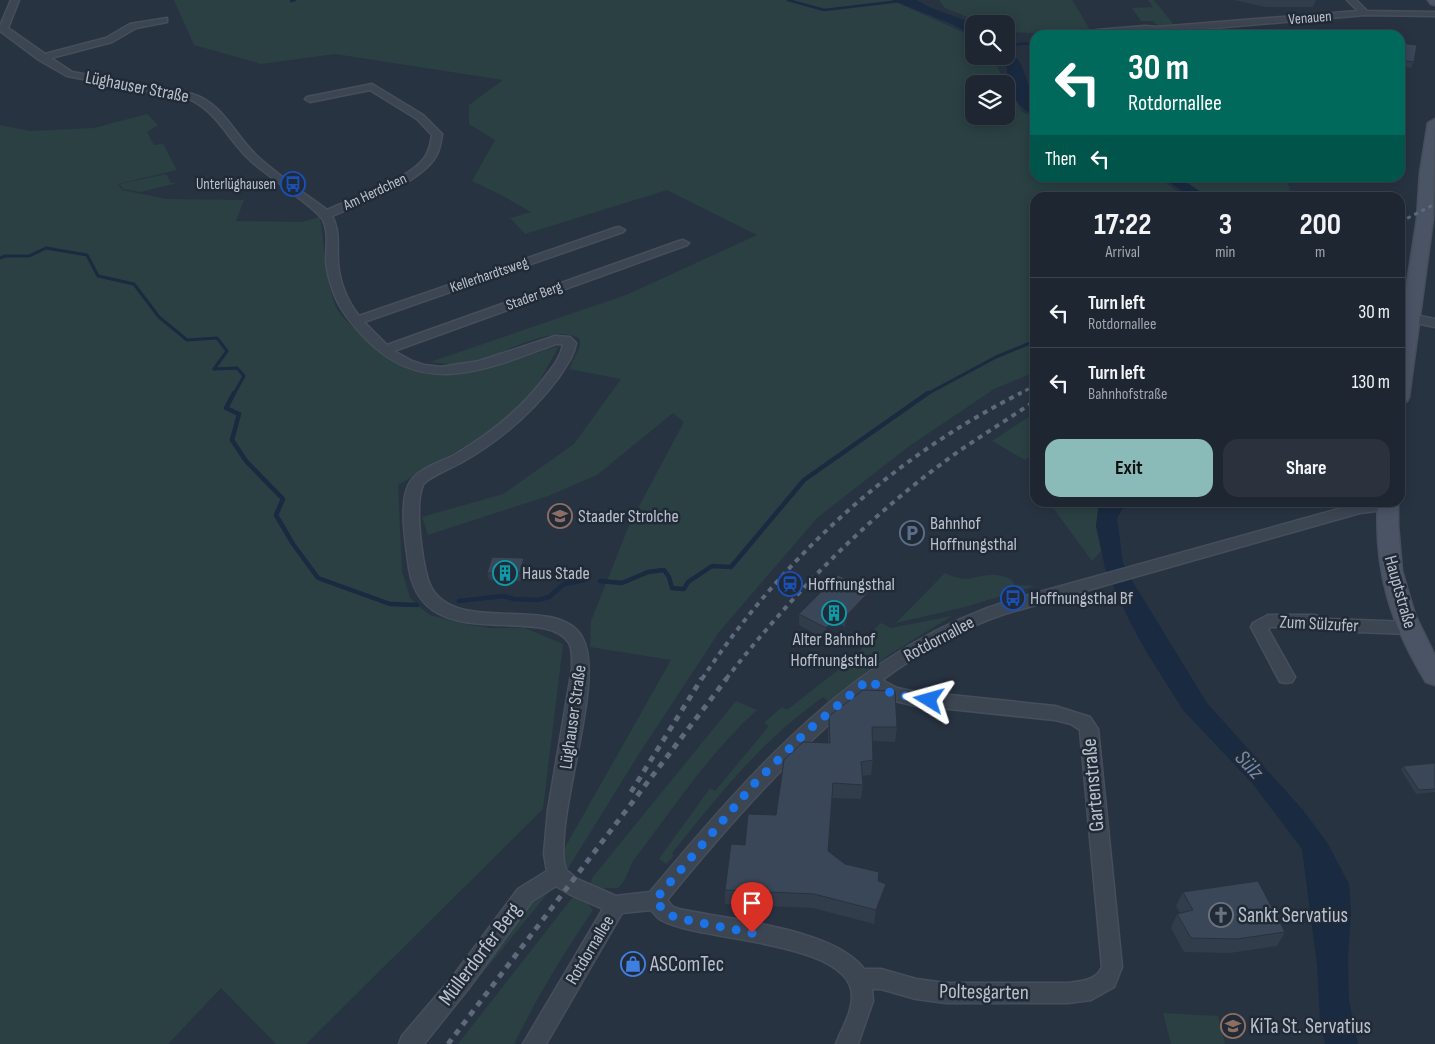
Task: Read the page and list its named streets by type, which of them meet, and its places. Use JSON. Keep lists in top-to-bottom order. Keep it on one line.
{"streets":{"main road":["Hauptstraße"],"street":["Venauen","Lüghauser Straße","Am Herdchen","Kellerhardtsweg","Stader Berg","Zum Sülzufer","Rotdornallee","Gartenstraße","Müllerdorfer Berg","Poltesgarten"]},"crossings":[["Lüghauser Straße","Am Herdchen"],["Lüghauser Straße","Kellerhardtsweg"],["Lüghauser Straße","Stader Berg"],["Lüghauser Straße","Müllerdorfer Berg"],["Hauptstraße","Zum Sülzufer"],["Rotdornallee","Gartenstraße"],["Gartenstraße","Poltesgarten"]],"water":["Sülz"],"places":{"bus stop":["Unterlüghausen","Hoffnungsthal Bf"],"school or university":["Staader Strolche","KiTa St. Servatius"],"parking":["Bahnhof Hoffnungsthal"],"building":["Haus Stade","Alter Bahnhof Hoffnungsthal"],"station":["Hoffnungsthal"],"church":["Sankt Servatius"],"shop":["ASComTec"]},"page":{"turn":["30 m","Rotdornallee"],"then":"Then","eta":["17:22","Arrival","3","min","200","m"],"list":[{"name":"Turn left","note":"Rotdornallee","value":"30 m"},{"name":"Turn left","note":"Bahnhofstraße","value":"130 m"}],"buttons":["Exit","Share"]}}
